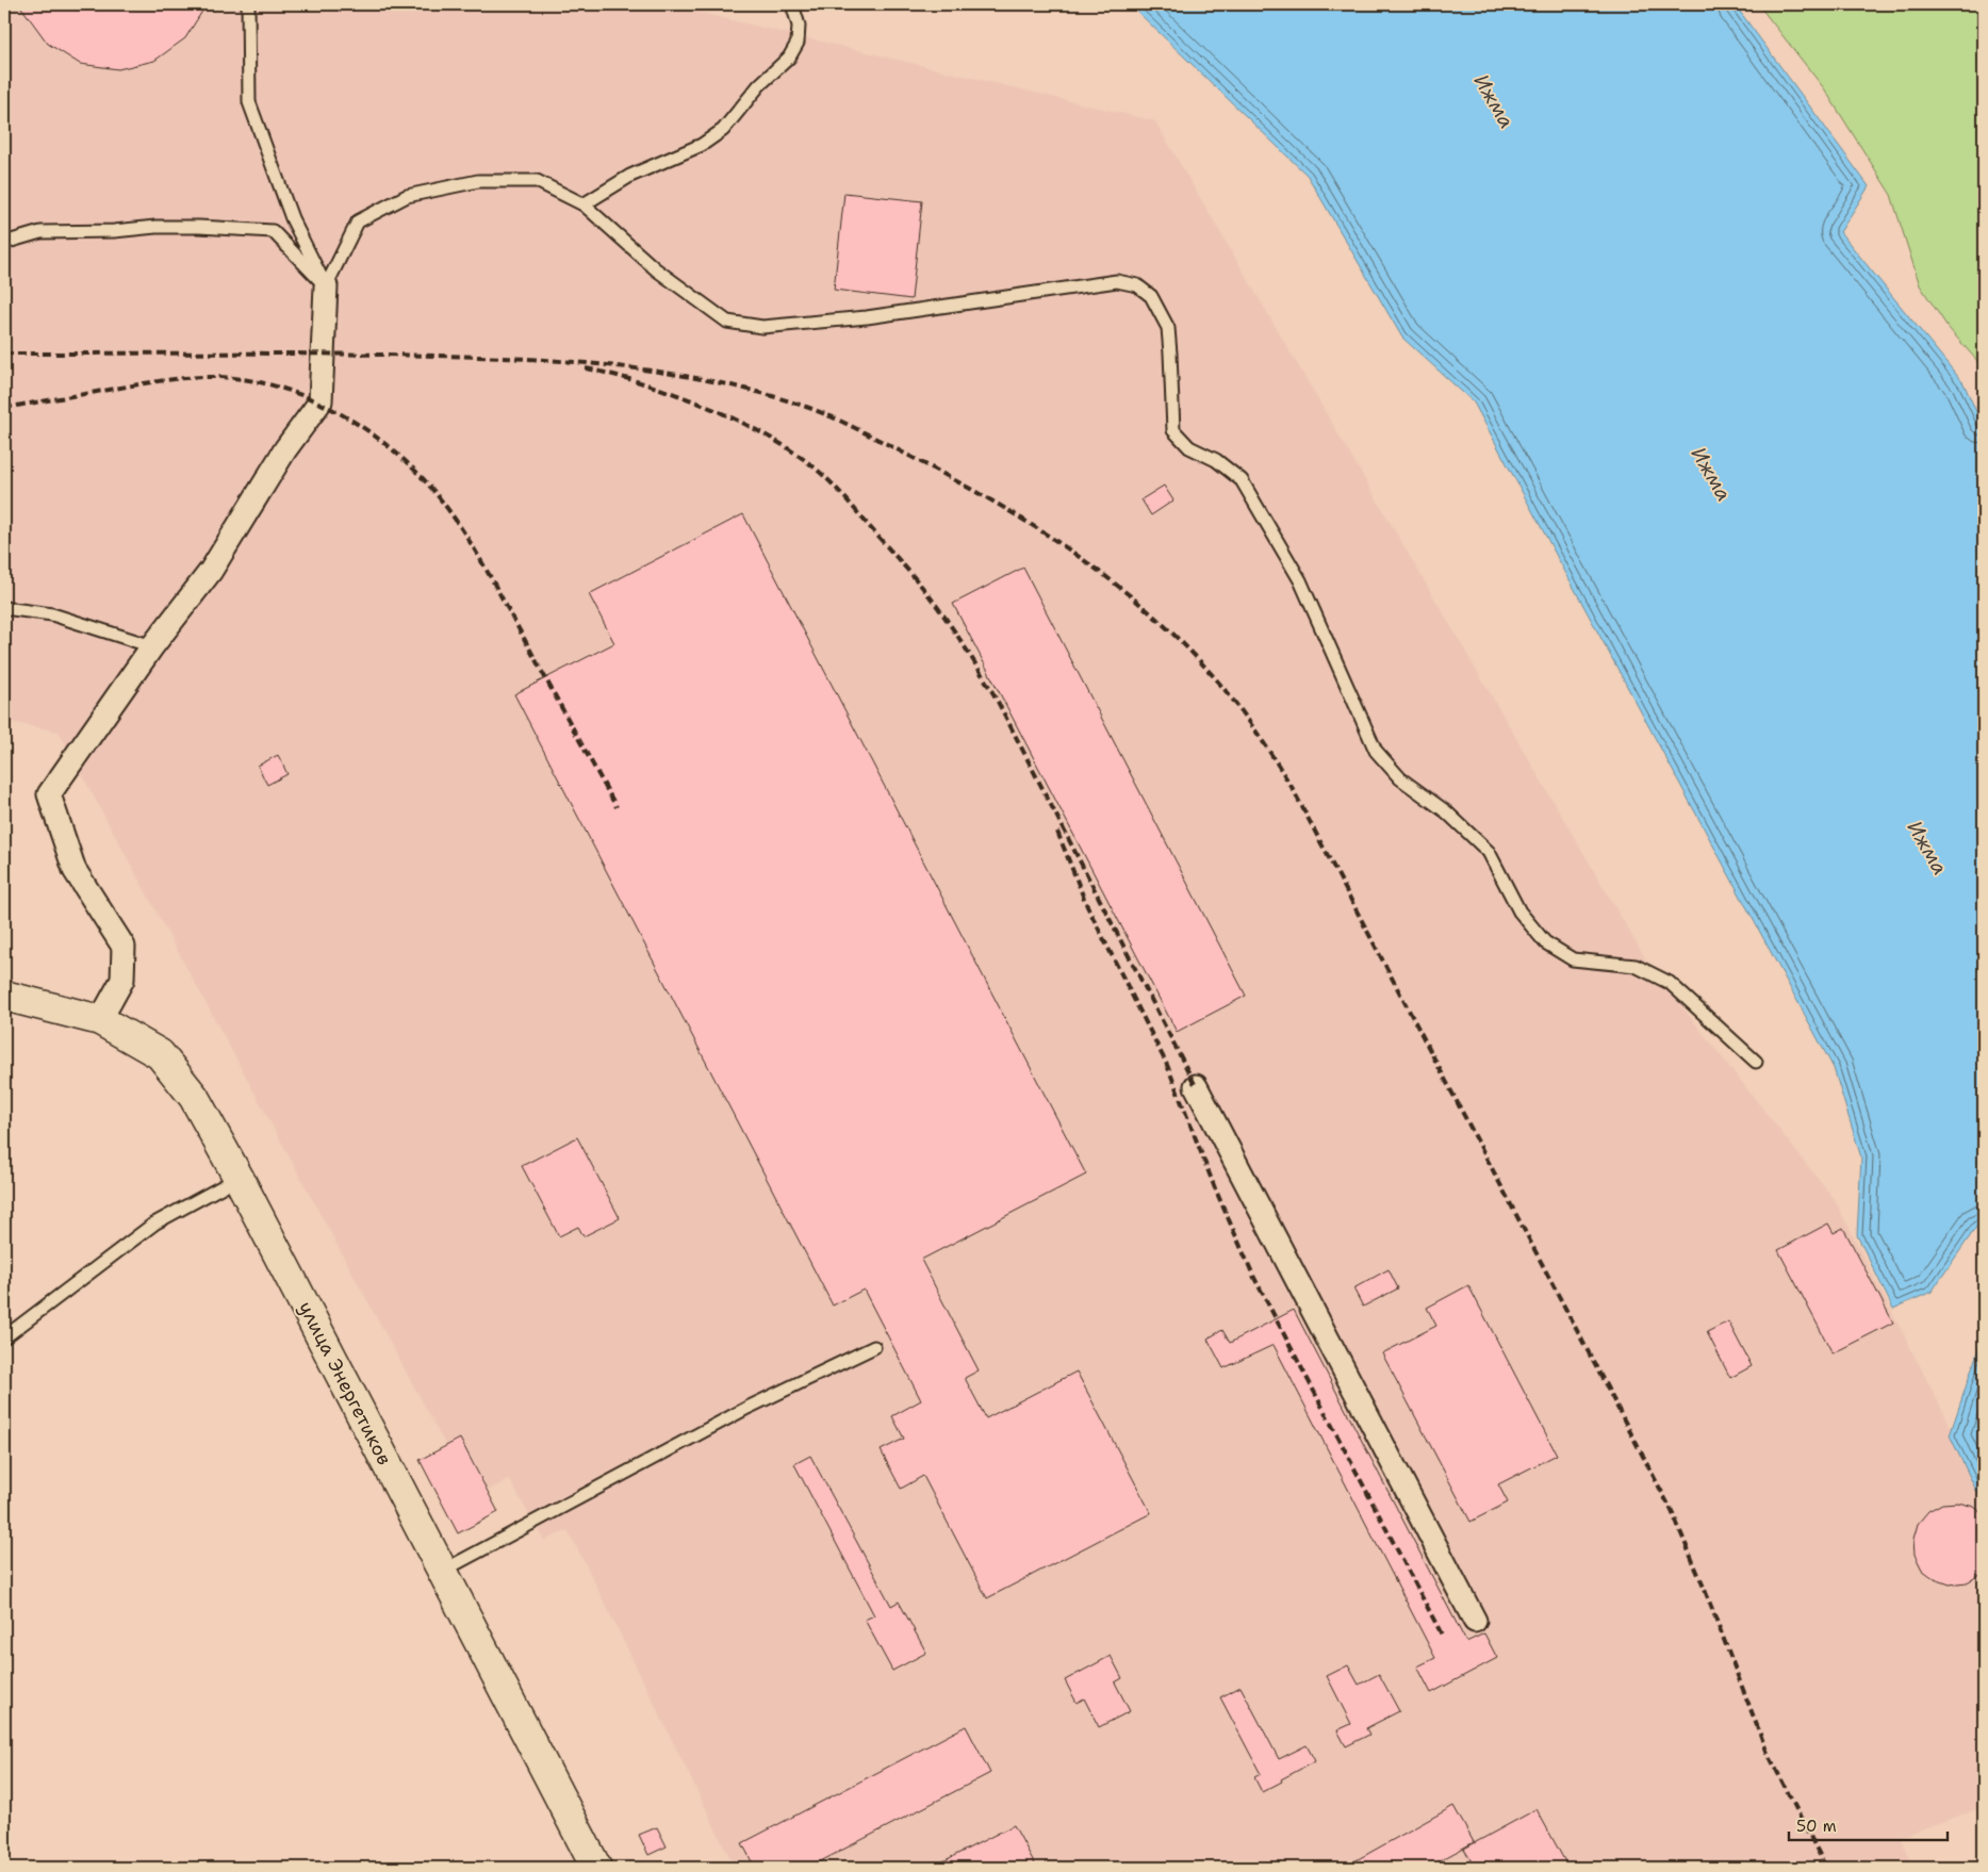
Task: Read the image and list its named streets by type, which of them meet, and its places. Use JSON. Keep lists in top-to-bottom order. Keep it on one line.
{"streets":{"main road":["улица Энергетиков"]},"water":["Ижма"],"scale_bar":"50 m"}
